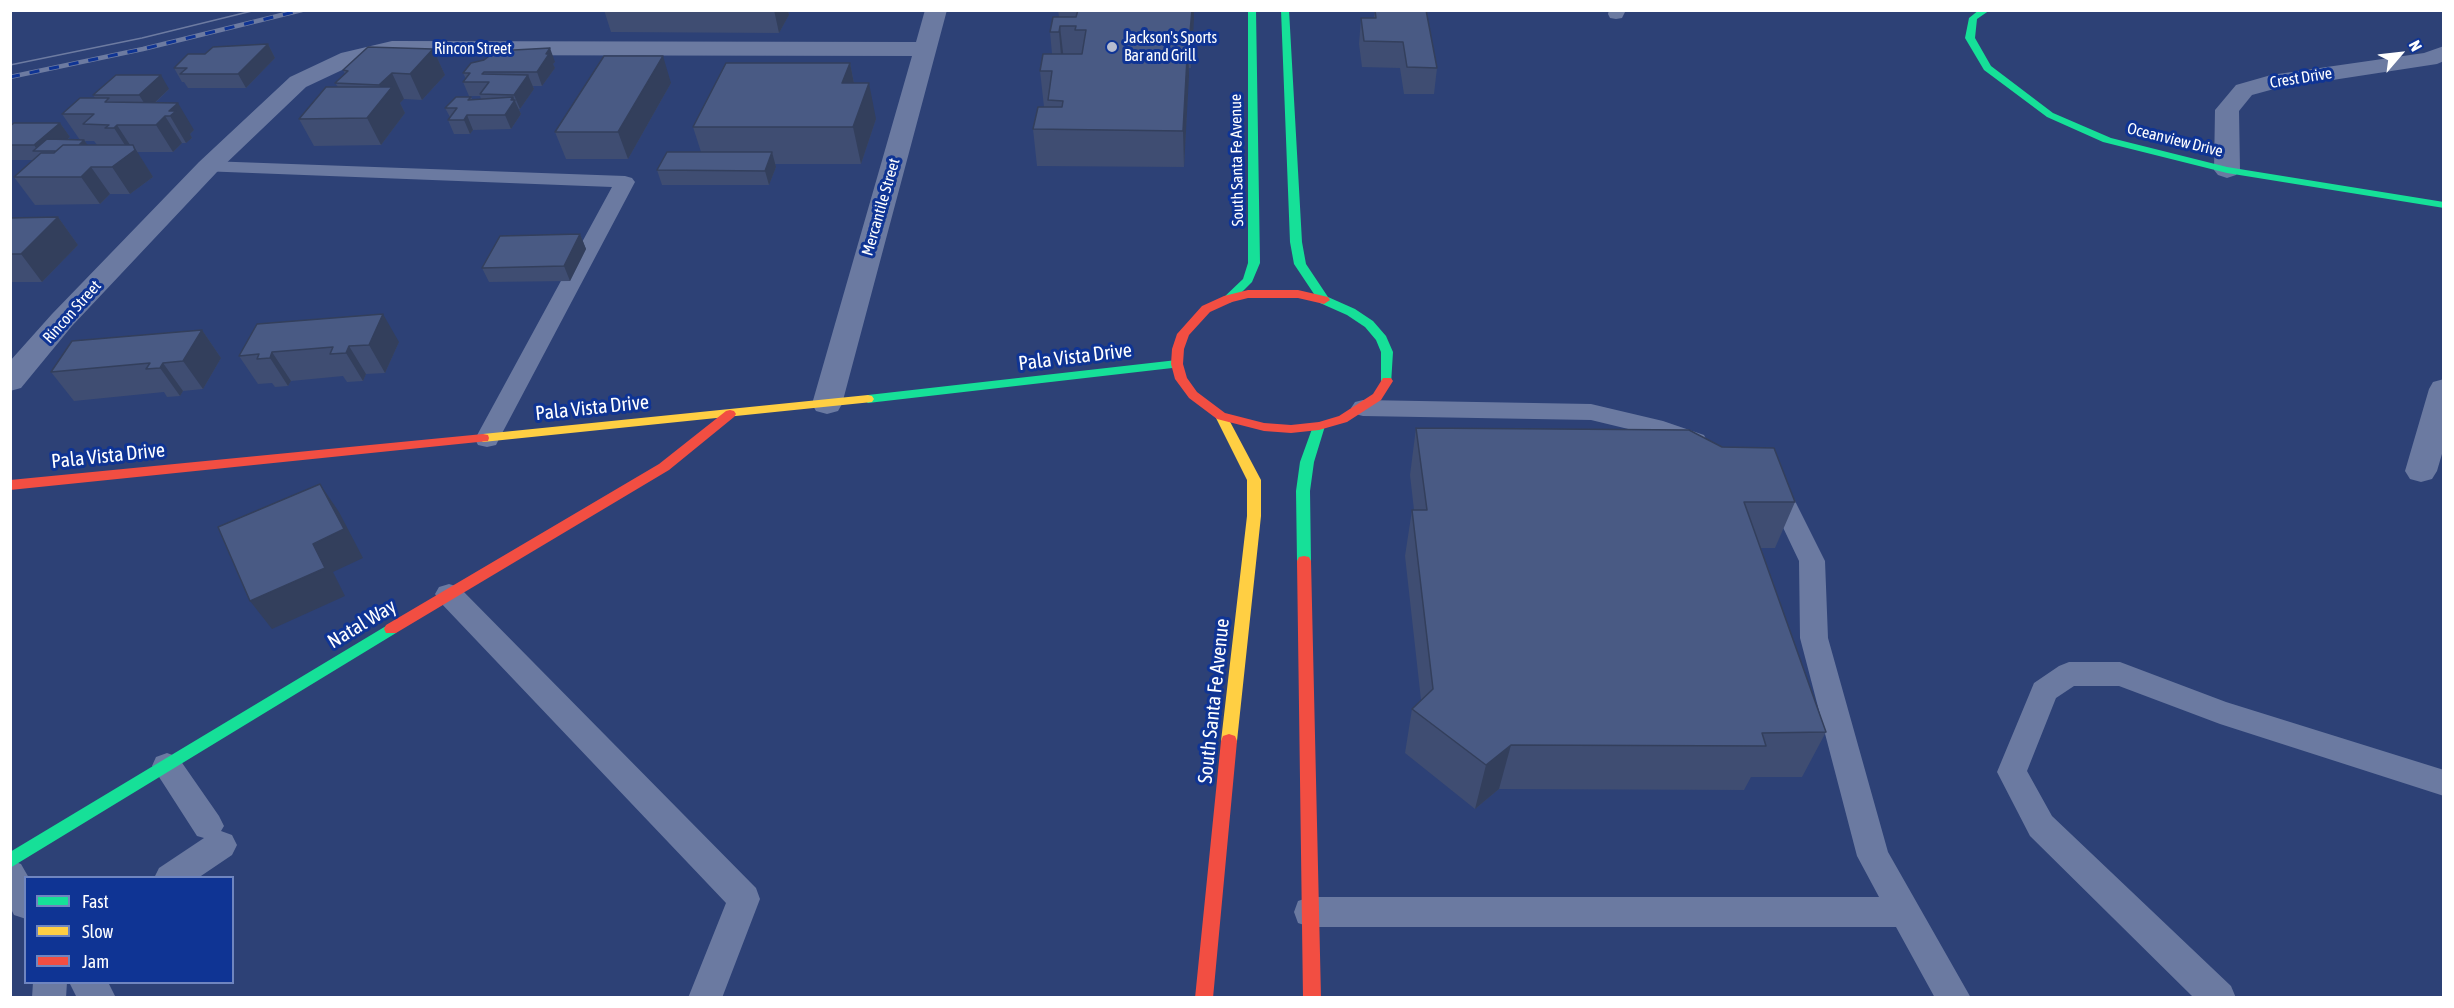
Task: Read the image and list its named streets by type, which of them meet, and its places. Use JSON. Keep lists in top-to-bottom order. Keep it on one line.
{"streets":{"main road":["Oceanview Drive","South Santa Fe Avenue","Pala Vista Drive","Natal Way"],"street":["Rincon Street","Crest Drive","Mercantile Street"]},"crossings":[["Rincon Street","Mercantile Street"],["Crest Drive","Oceanview Drive"],["South Santa Fe Avenue","Pala Vista Drive"],["Mercantile Street","Pala Vista Drive"],["Pala Vista Drive","Natal Way"]],"places":["Jackson's Sports Bar and Grill"],"legend":["Fast","Slow","Jam"],"north":"top right"}
